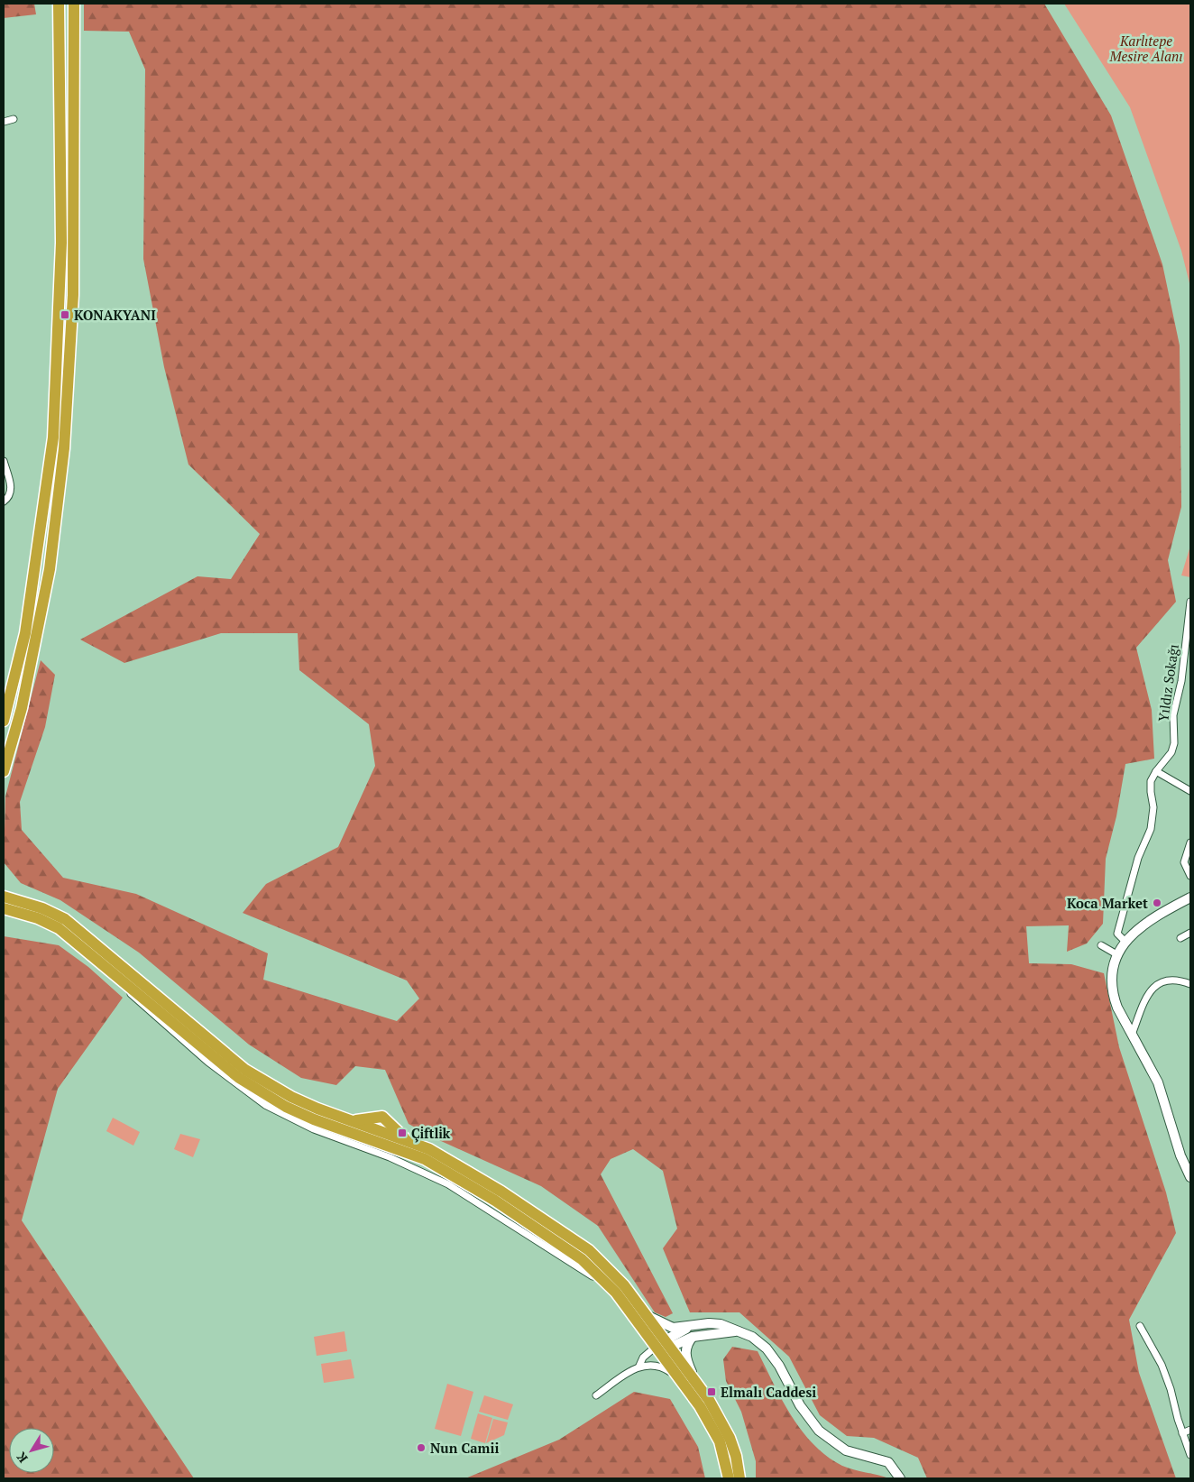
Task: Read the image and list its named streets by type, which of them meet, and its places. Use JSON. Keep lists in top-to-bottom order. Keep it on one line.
{"streets":{"street":["Yıldız Sokağı"]},"parks":["Karlıtepe Mesire Alanı"],"places":{"transit":["KONAKYANI","Çi̇ftli̇k","Elmalı Caddesi"],"other":["Koca Market","Nun Camii"]},"north":"bottom left"}
